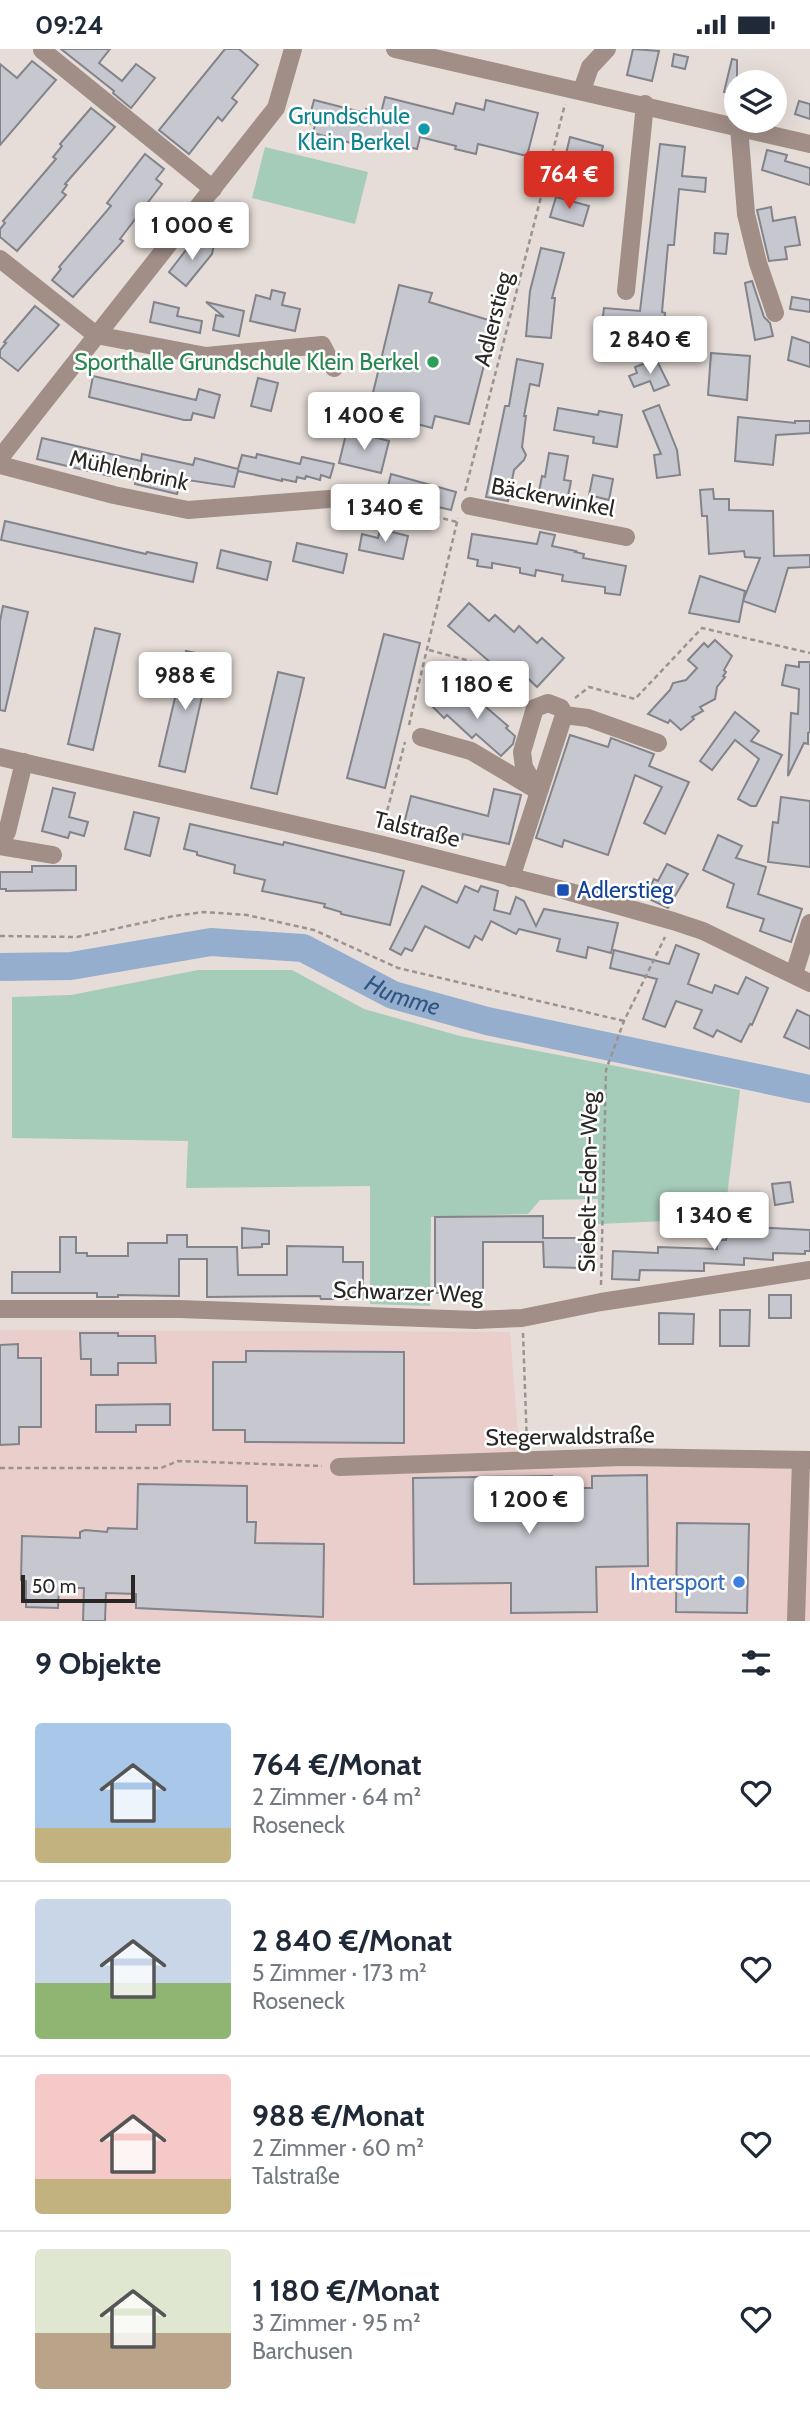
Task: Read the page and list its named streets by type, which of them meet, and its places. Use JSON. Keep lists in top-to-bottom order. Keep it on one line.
{"streets":{"street":["Mühlenbrink","Bäckerwinkel","Talstraße","Schwarzer Weg","Stegerwaldstraße"],"path":["Adlerstieg","Siebelt-Eden-Weg"]},"crossings":[["Adlerstieg","Bäckerwinkel"],["Adlerstieg","Talstraße"],["Talstraße","Siebelt-Eden-Weg"],["Siebelt-Eden-Weg","Schwarzer Weg"]],"water":["Humme"],"places":{"other":["Grundschule Klein Berkel","Sporthalle Grundschule Klein Berkel","Intersport"],"transit":["Adlerstieg"]},"scale_bar":"50 m","page":{"status":"09:24","price":["764 €","1 000 €","2 840 €","1 400 €","1 340 €","988 €","1 180 €","1 340 €","1 200 €"],"scale":"50 m","heading":"9 Objekte","list":[{"name":"764 €/Monat","note":"2 Zimmer · 64 m² · Roseneck"},{"name":"2 840 €/Monat","note":"5 Zimmer · 173 m² · Roseneck"},{"name":"988 €/Monat","note":"2 Zimmer · 60 m² · Talstraße"},{"name":"1 180 €/Monat","note":"3 Zimmer · 95 m² · Barchusen"}]}}
